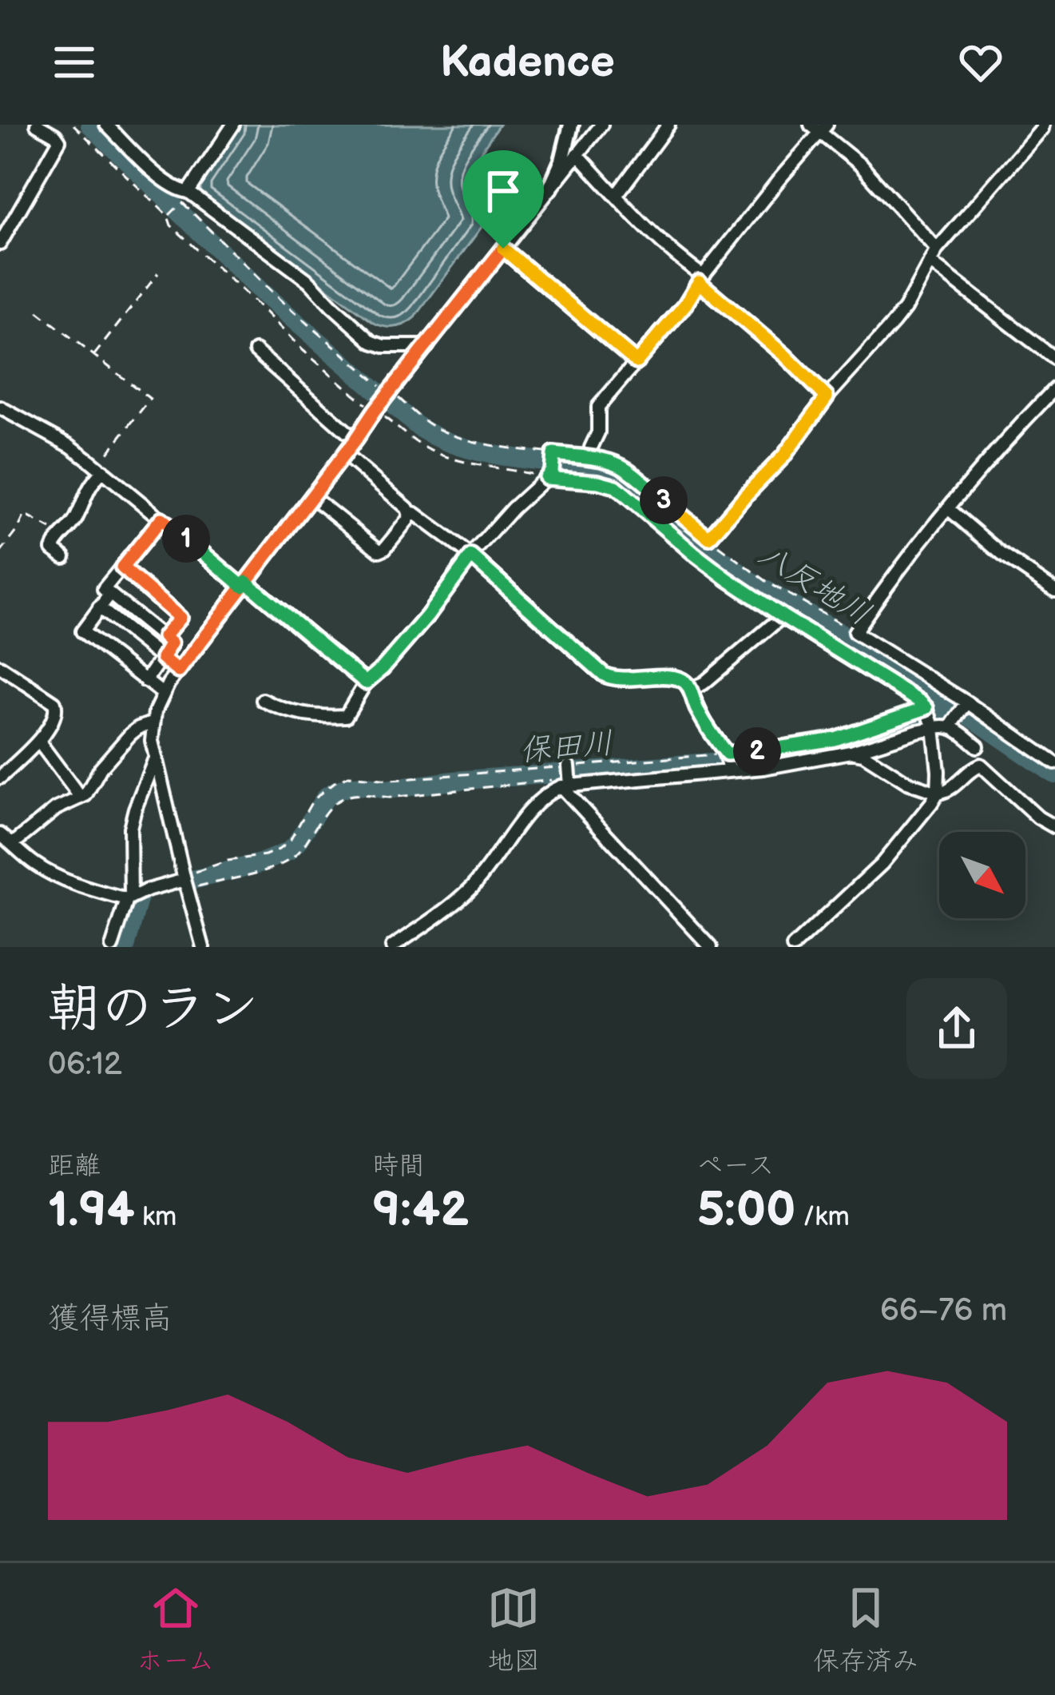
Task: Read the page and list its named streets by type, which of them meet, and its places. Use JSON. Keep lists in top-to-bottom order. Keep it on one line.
{"water":["八反地川","保田川"],"north":"bottom right","page":{"header":"Kadence","pins":["3","1","2"],"heading":["朝のラン","06:12"],"stats":[["距離","1.94 km"],["時間","9:42"],["ペース","5:00 /km"]],"chart":["獲得標高","66–76 m"],"tabs":["ホーム","地図","保存済み"]}}
